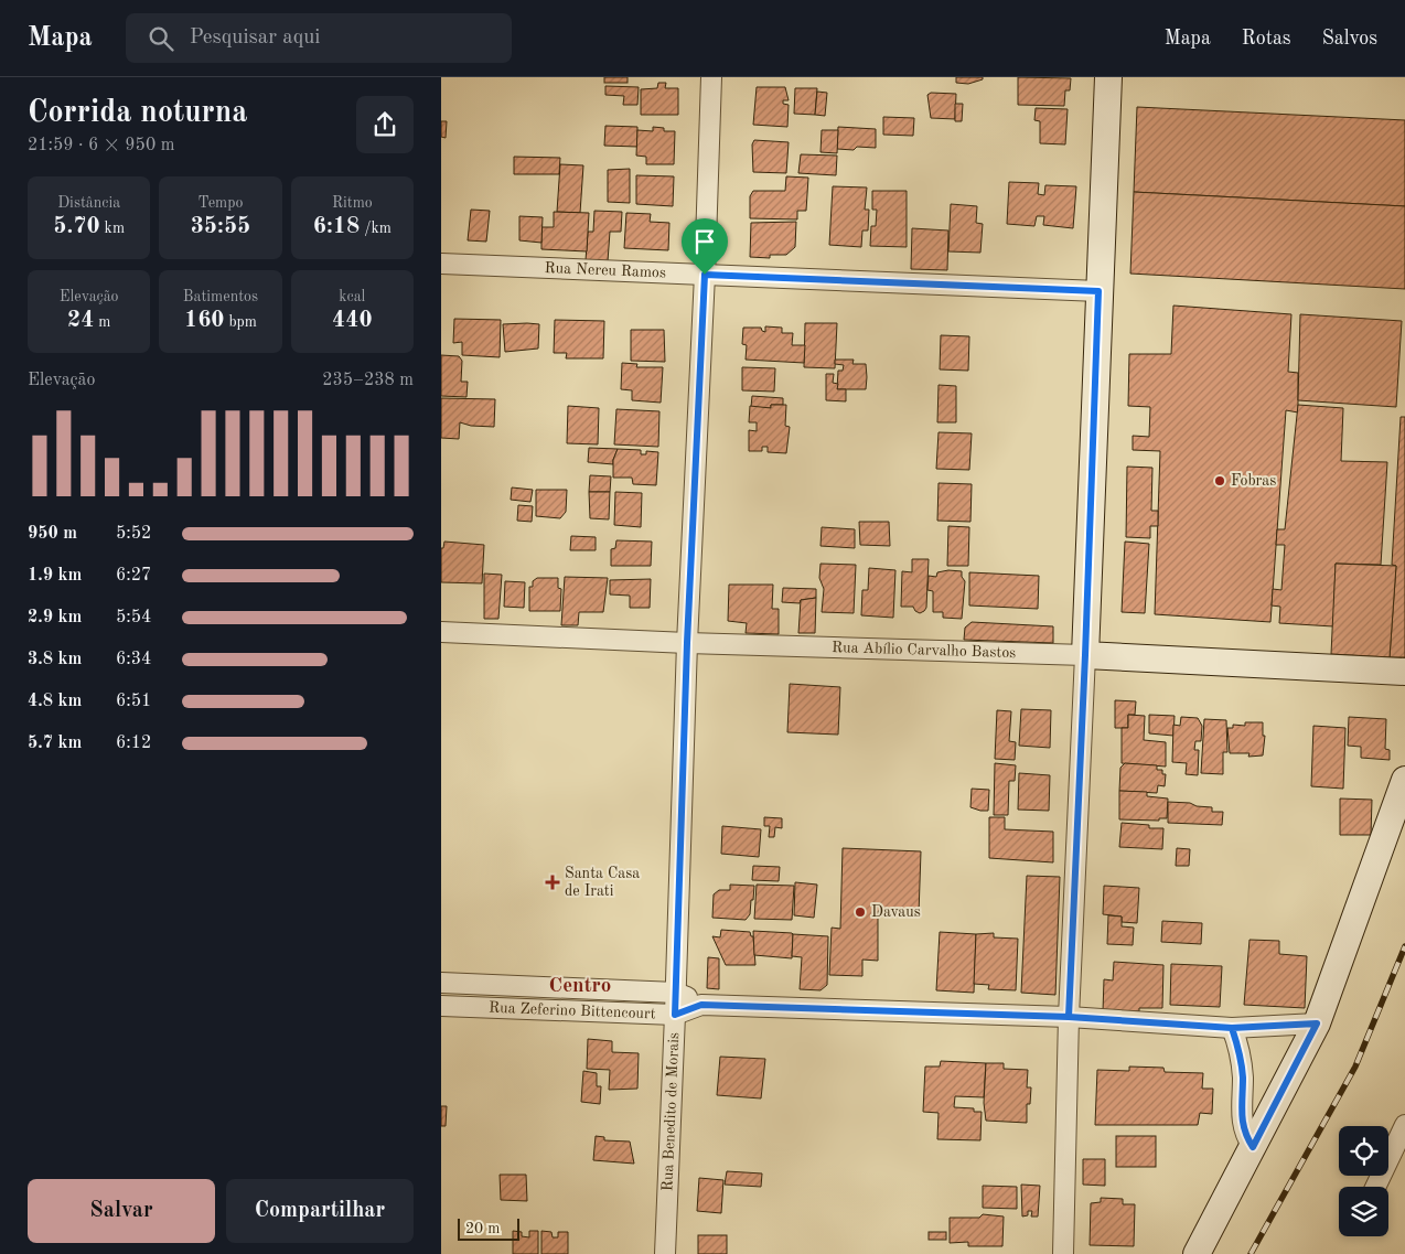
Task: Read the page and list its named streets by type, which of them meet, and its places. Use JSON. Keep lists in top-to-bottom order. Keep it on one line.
{"streets":{"main road":["Rua Abílio Carvalho Bastos"],"street":["Rua Nereu Ramos","Rua Zeferino Bittencourt","Rua Benedito de Morais"]},"crossings":[["Rua Nereu Ramos","Rua Benedito de Morais"],["Rua Abílio Carvalho Bastos","Rua Benedito de Morais"],["Rua Zeferino Bittencourt","Rua Benedito de Morais"]],"districts":["Centro"],"places":{"other":["Fobras","Davaus"],"health":["Santa Casa de Irati"]},"scale_bar":"20 m","page":{"header":"Mapa","search":"Pesquisar aqui","nav":["Mapa","Rotas","Salvos"],"heading":["Corrida noturna","21:59 · 6 × 950 m"],"stats":[["Distância","5.70 km"],["Tempo","35:55"],["Ritmo","6:18 /km"],["Elevação","24 m"],["Batimentos","160 bpm"],["kcal","440"]],"chart":["Elevação","235–238 m"],"list":[{"name":"950 m","note":"5:52"},{"name":"1.9 km","note":"6:27"},{"name":"2.9 km","note":"5:54"},{"name":"3.8 km","note":"6:34"},{"name":"4.8 km","note":"6:51"},{"name":"5.7 km","note":"6:12"}],"buttons":["Salvar","Compartilhar"],"scale":"20 m"}}
